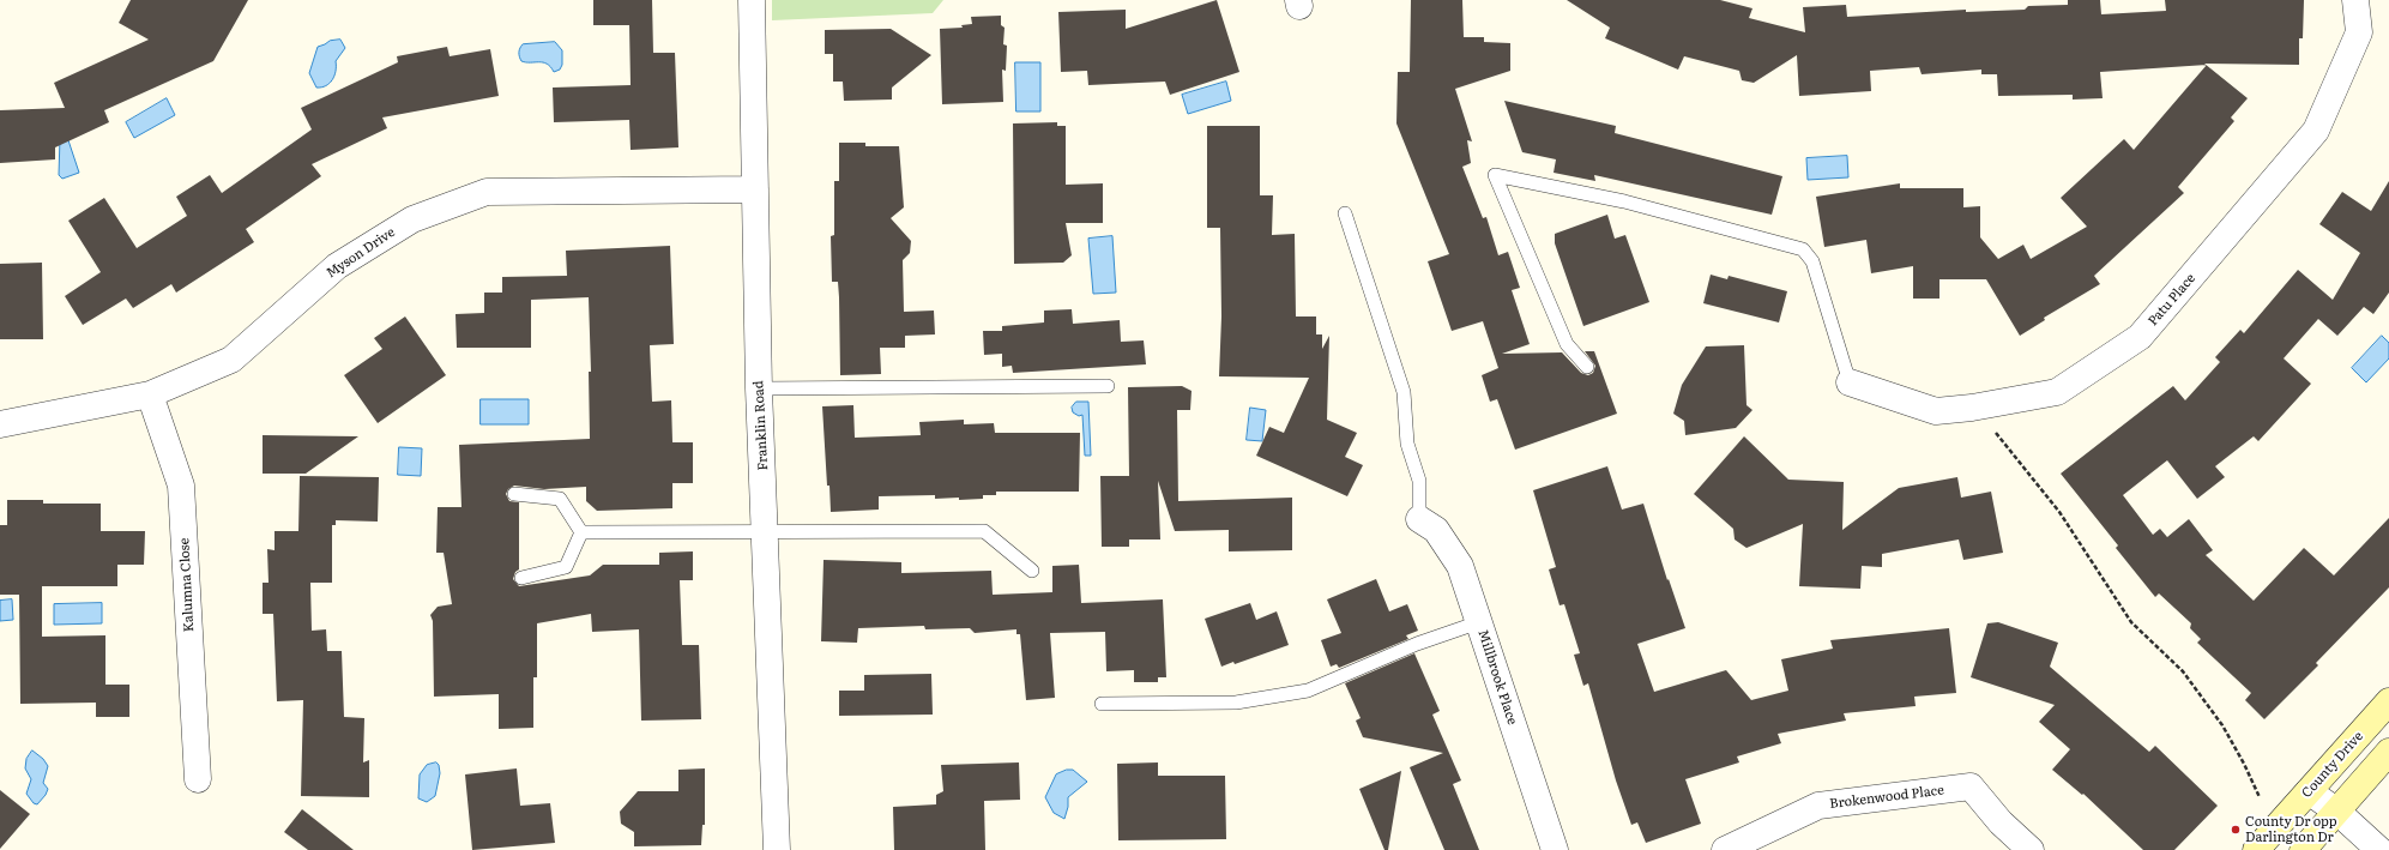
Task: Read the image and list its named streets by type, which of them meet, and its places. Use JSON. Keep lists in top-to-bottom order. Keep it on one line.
{"streets":{"main road":["County Drive"],"street":["Myson Drive","Patu Place","Franklin Road","Kalumna Close","Millbrook Place","Brokenwood Place"]},"crossings":[["Myson Drive","Franklin Road"],["Myson Drive","Kalumna Close"]],"places":["County Dr opp Darlington Dr"]}
